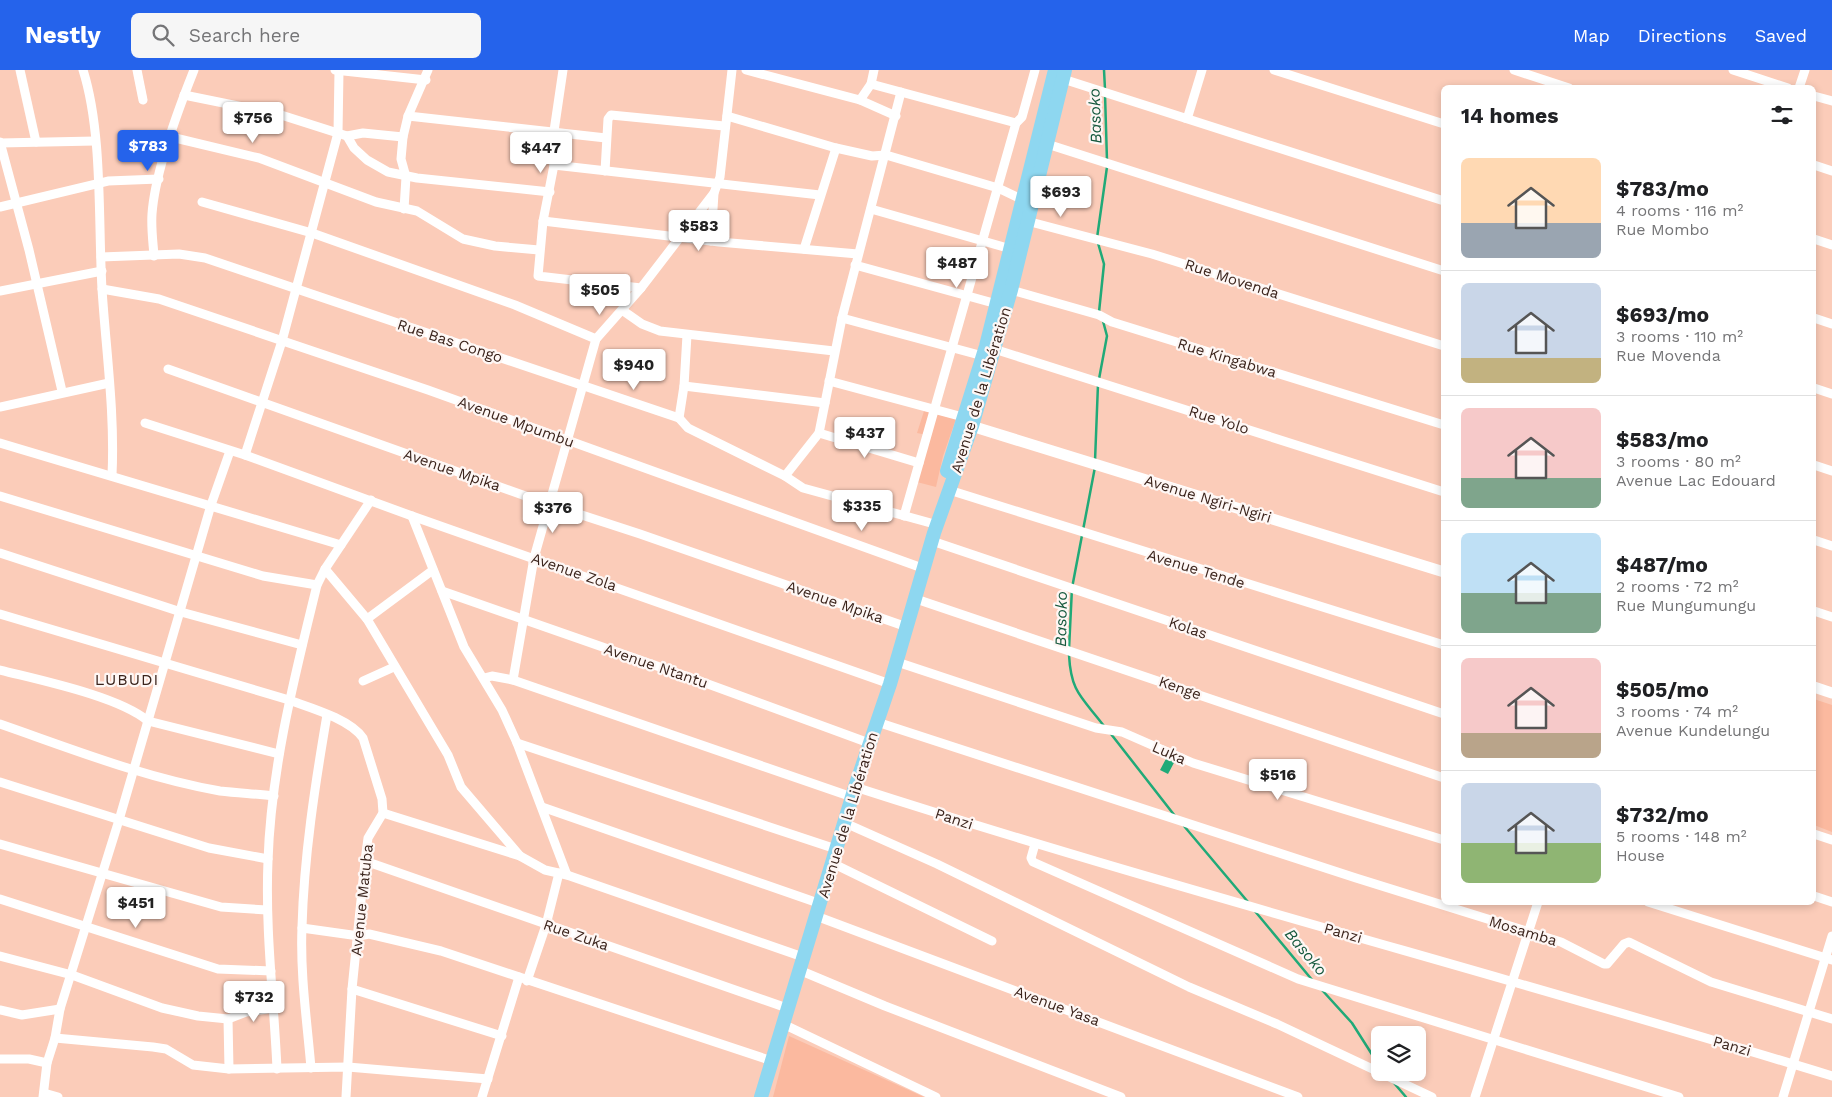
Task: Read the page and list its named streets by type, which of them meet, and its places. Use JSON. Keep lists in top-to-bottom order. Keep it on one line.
{"streets":{"highway":["Avenue de la Libération"],"street":["Rue Movenda","Rue Bas Congo","Rue Kingabwa","Rue Yolo","Avenue Mpumbu","Avenue Mpika","Avenue Ngiri-Ngiri","Avenue Tende","Avenue Zola","Kolas","Avenue Ntantu","Kenge","Luka","Panzi","Avenue Matuba","Mosamba","Rue Zuka","Avenue Yasa"]},"crossings":[["Rue Movenda","Avenue de la Libération"],["Rue Bas Congo","Kolas"],["Rue Kingabwa","Avenue de la Libération"],["Avenue de la Libération","Rue Yolo"],["Avenue de la Libération","Avenue Mpumbu"],["Avenue de la Libération","Avenue Mpika"],["Avenue de la Libération","Avenue Ngiri-Ngiri"],["Avenue de la Libération","Avenue Tende"],["Avenue de la Libération","Avenue Zola"],["Avenue de la Libération","Kolas"],["Avenue de la Libération","Avenue Ntantu"],["Avenue de la Libération","Kenge"],["Avenue de la Libération","Luka"],["Avenue de la Libération","Panzi"],["Avenue de la Libération","Mosamba"],["Avenue de la Libération","Rue Zuka"],["Avenue de la Libération","Avenue Yasa"],["Avenue Matuba","Rue Zuka"]],"districts":["LUBUDI"],"water":["Basoko"],"page":{"header":"Nestly","search":"Search here","nav":["Map","Directions","Saved"],"heading":"14 homes","price":["$756","$783","$447","$693","$583","$487","$505","$940","$437","$335","$376","$516","$451","$732"],"list":[{"name":"$783/mo","note":"4 rooms · 116 m² · Rue Mombo"},{"name":"$693/mo","note":"3 rooms · 110 m² · Rue Movenda"},{"name":"$583/mo","note":"3 rooms · 80 m² · Avenue Lac Edouard"},{"name":"$487/mo","note":"2 rooms · 72 m² · Rue Mungumungu"},{"name":"$505/mo","note":"3 rooms · 74 m² · Avenue Kundelungu"},{"name":"$732/mo","note":"5 rooms · 148 m² · House"}]}}
